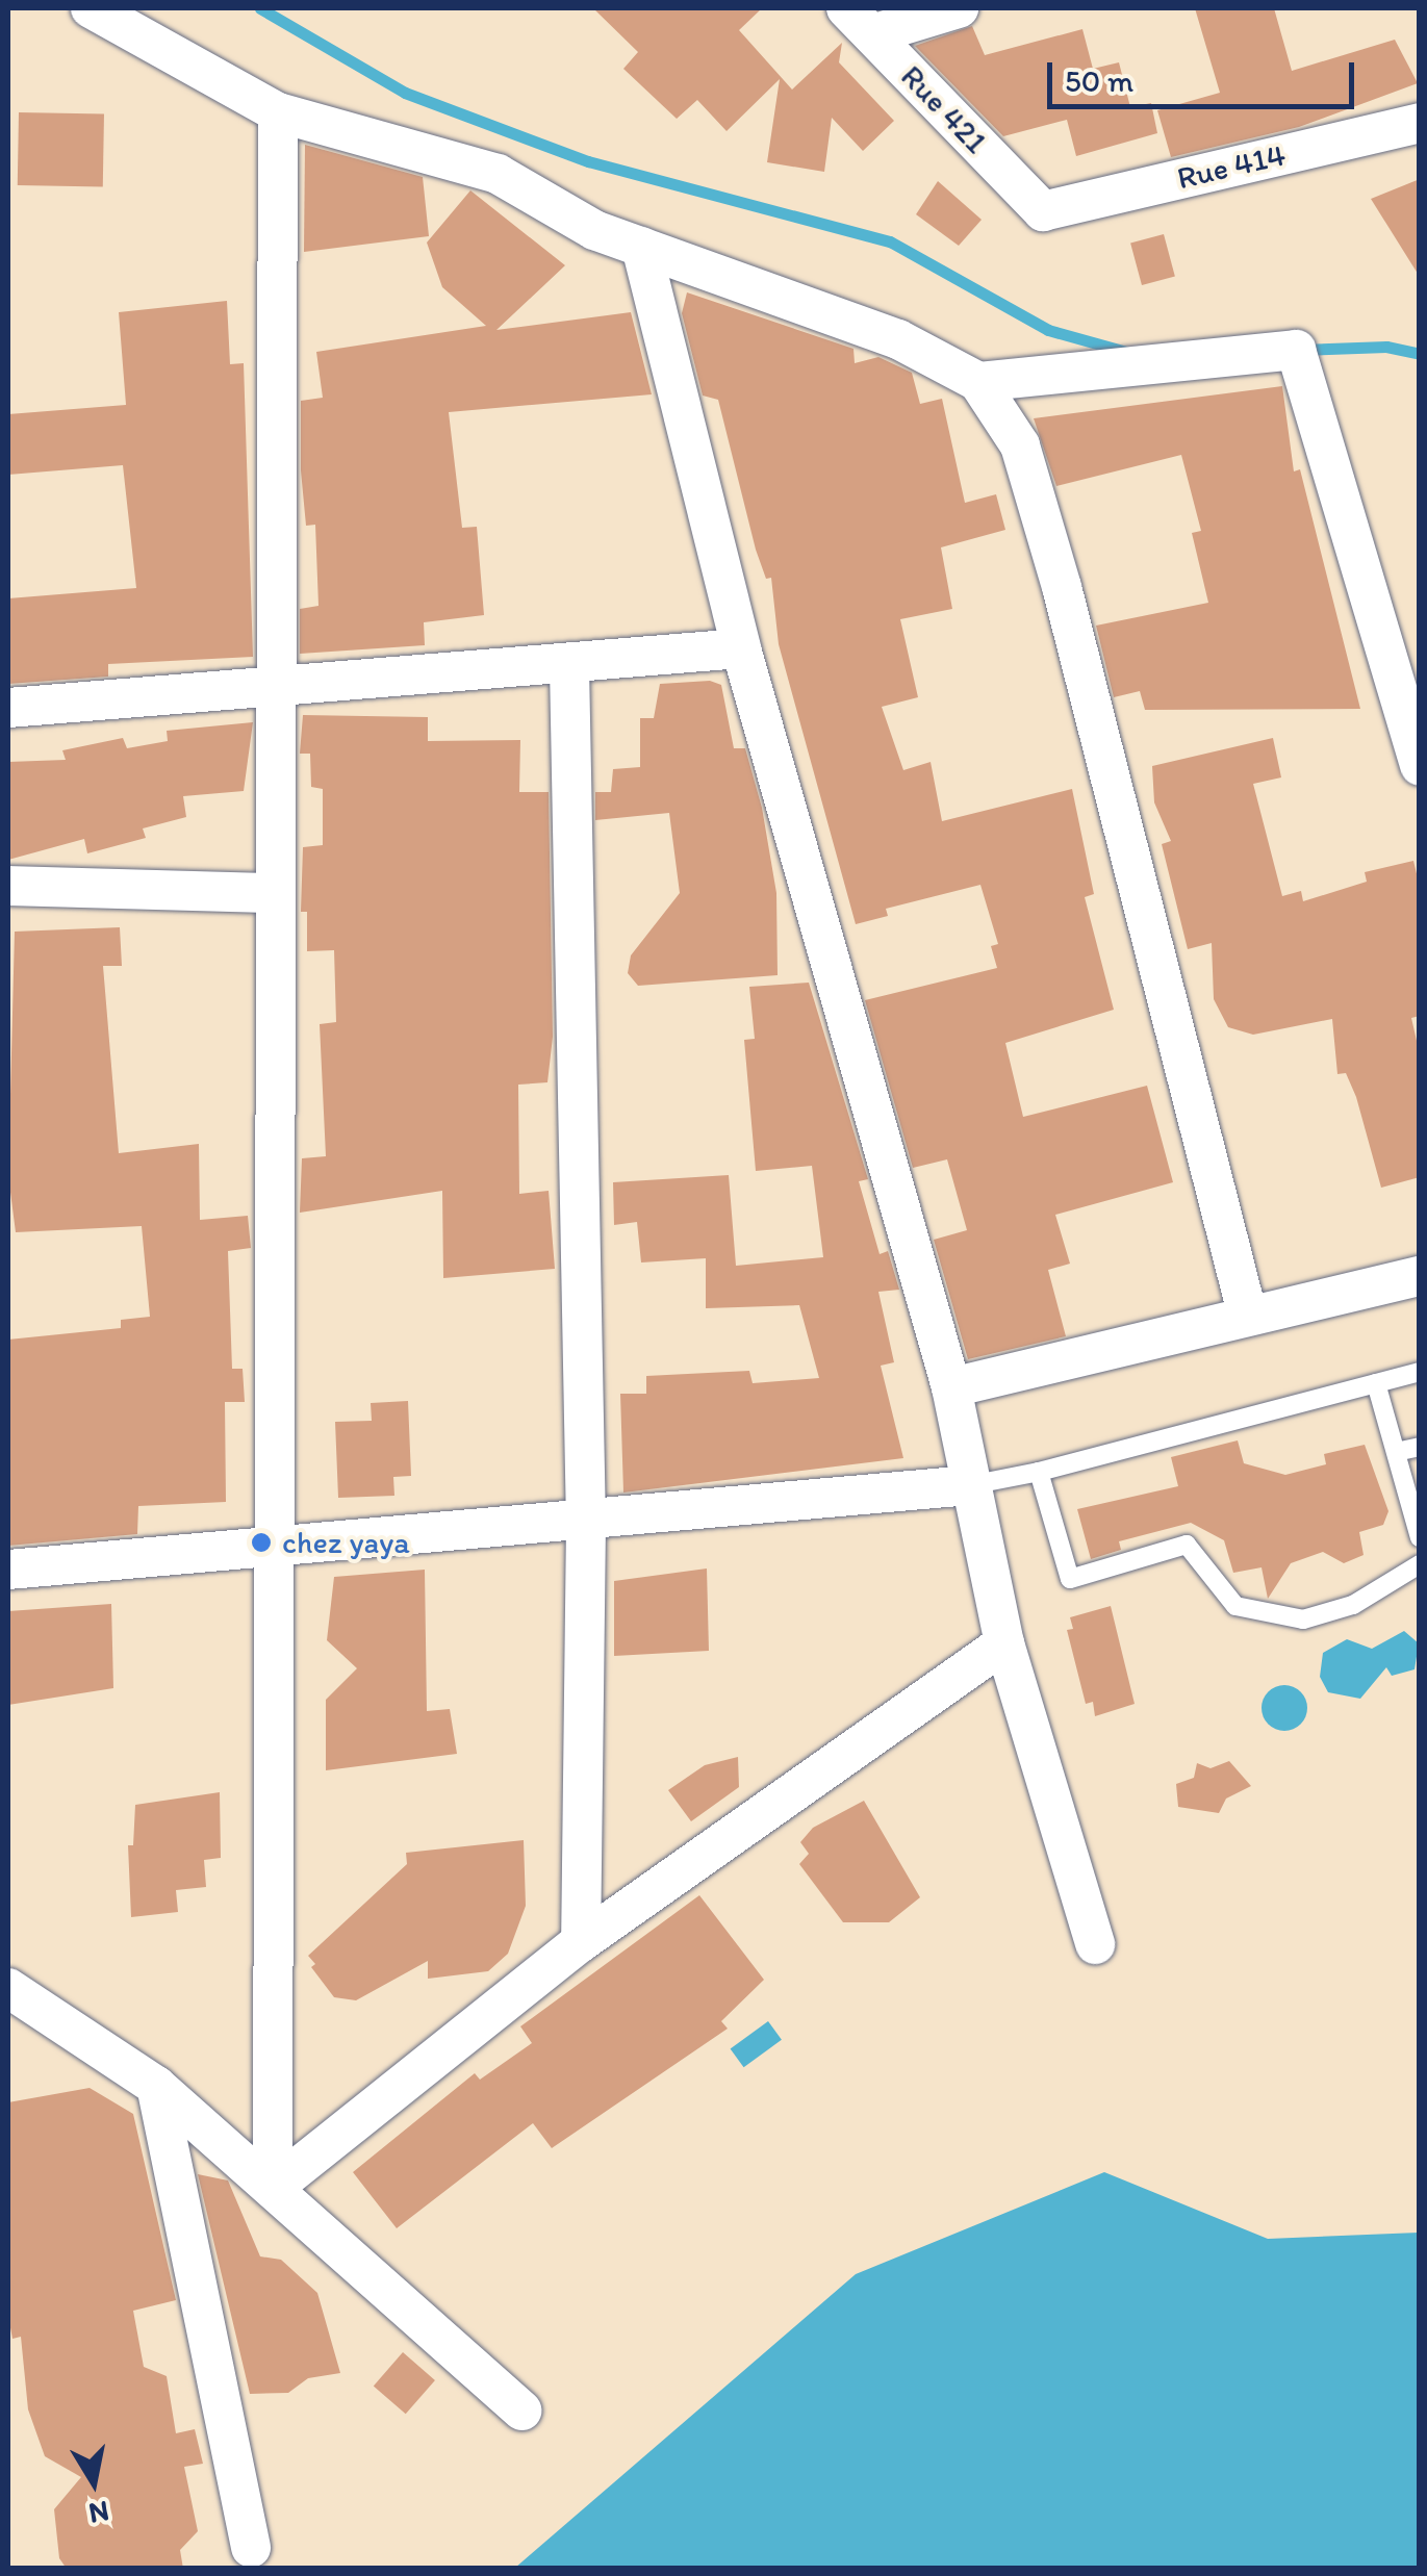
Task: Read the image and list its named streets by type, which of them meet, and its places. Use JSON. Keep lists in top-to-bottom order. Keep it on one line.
{"streets":{"street":["Rue 421","Rue 414"]},"crossings":[["Rue 421","Rue 414"]],"places":["chez yaya"],"scale_bar":"50 m","north":"bottom"}
